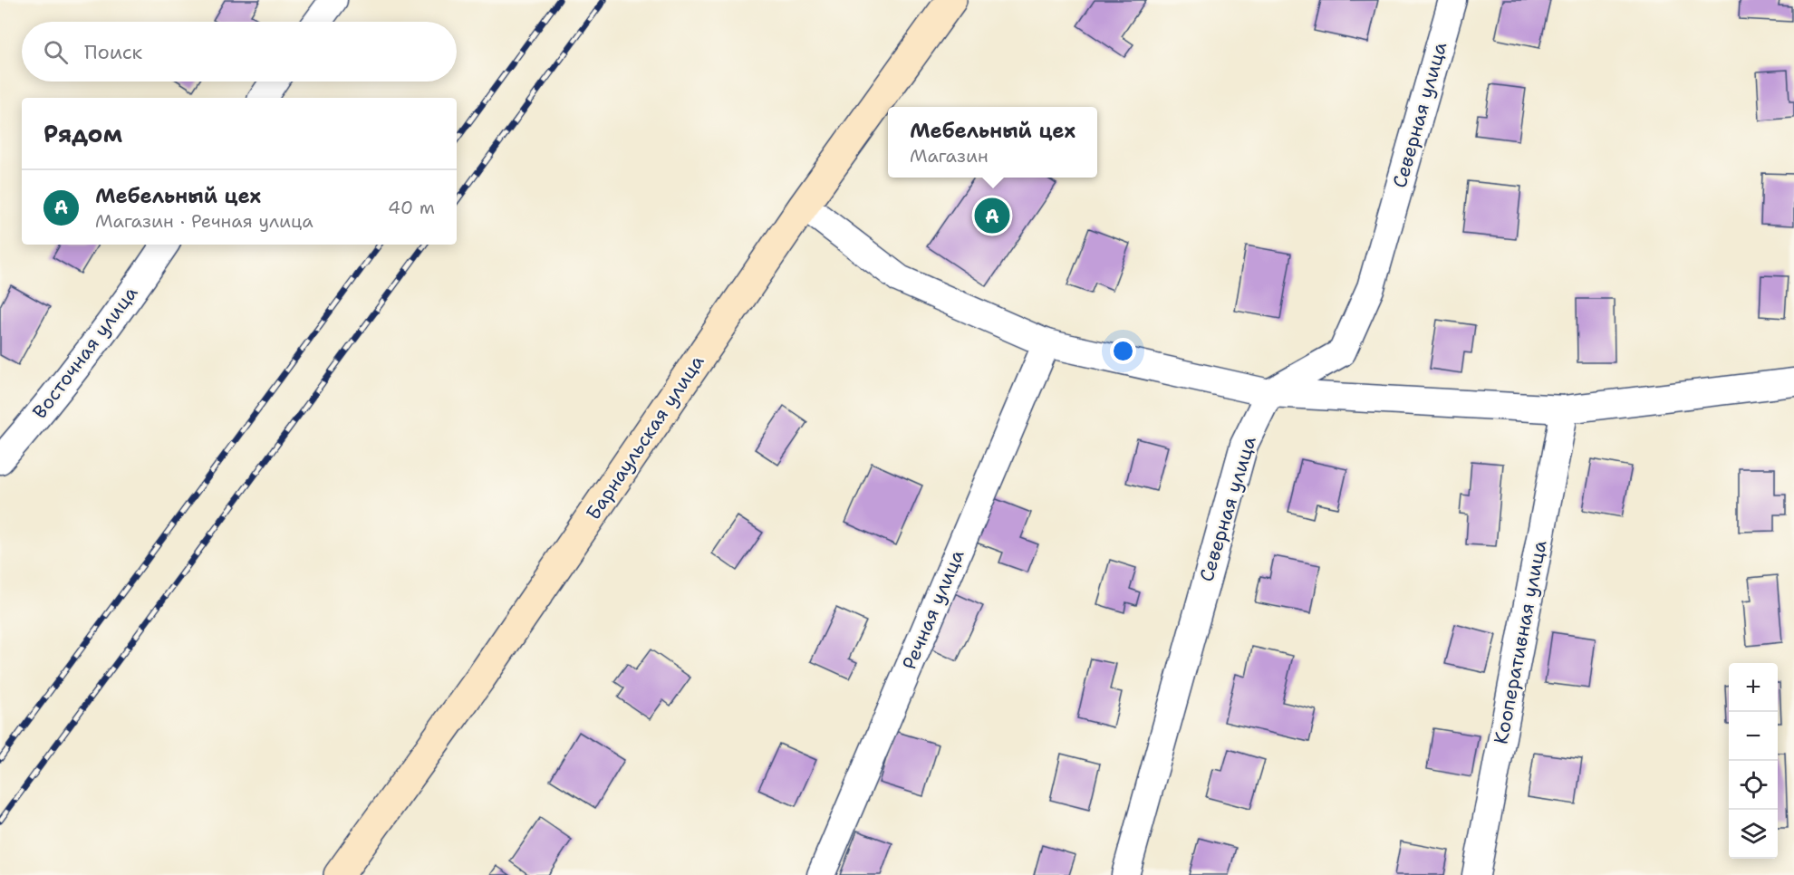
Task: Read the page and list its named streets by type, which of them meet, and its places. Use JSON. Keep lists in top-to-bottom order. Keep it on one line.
{"streets":{"street":["Северная улица","Восточная улица","Барнаульская улица","Речная улица","Кооперативная улица"]},"page":{"search":"Поиск","heading":"Рядом","popup":["Мебельный цех","Магазин"],"list":[{"mark":"A","name":"Мебельный цех","note":"Магазин · Речная улица","value":"40 m"}],"pins":"A","map_buttons":["+","−"]}}
